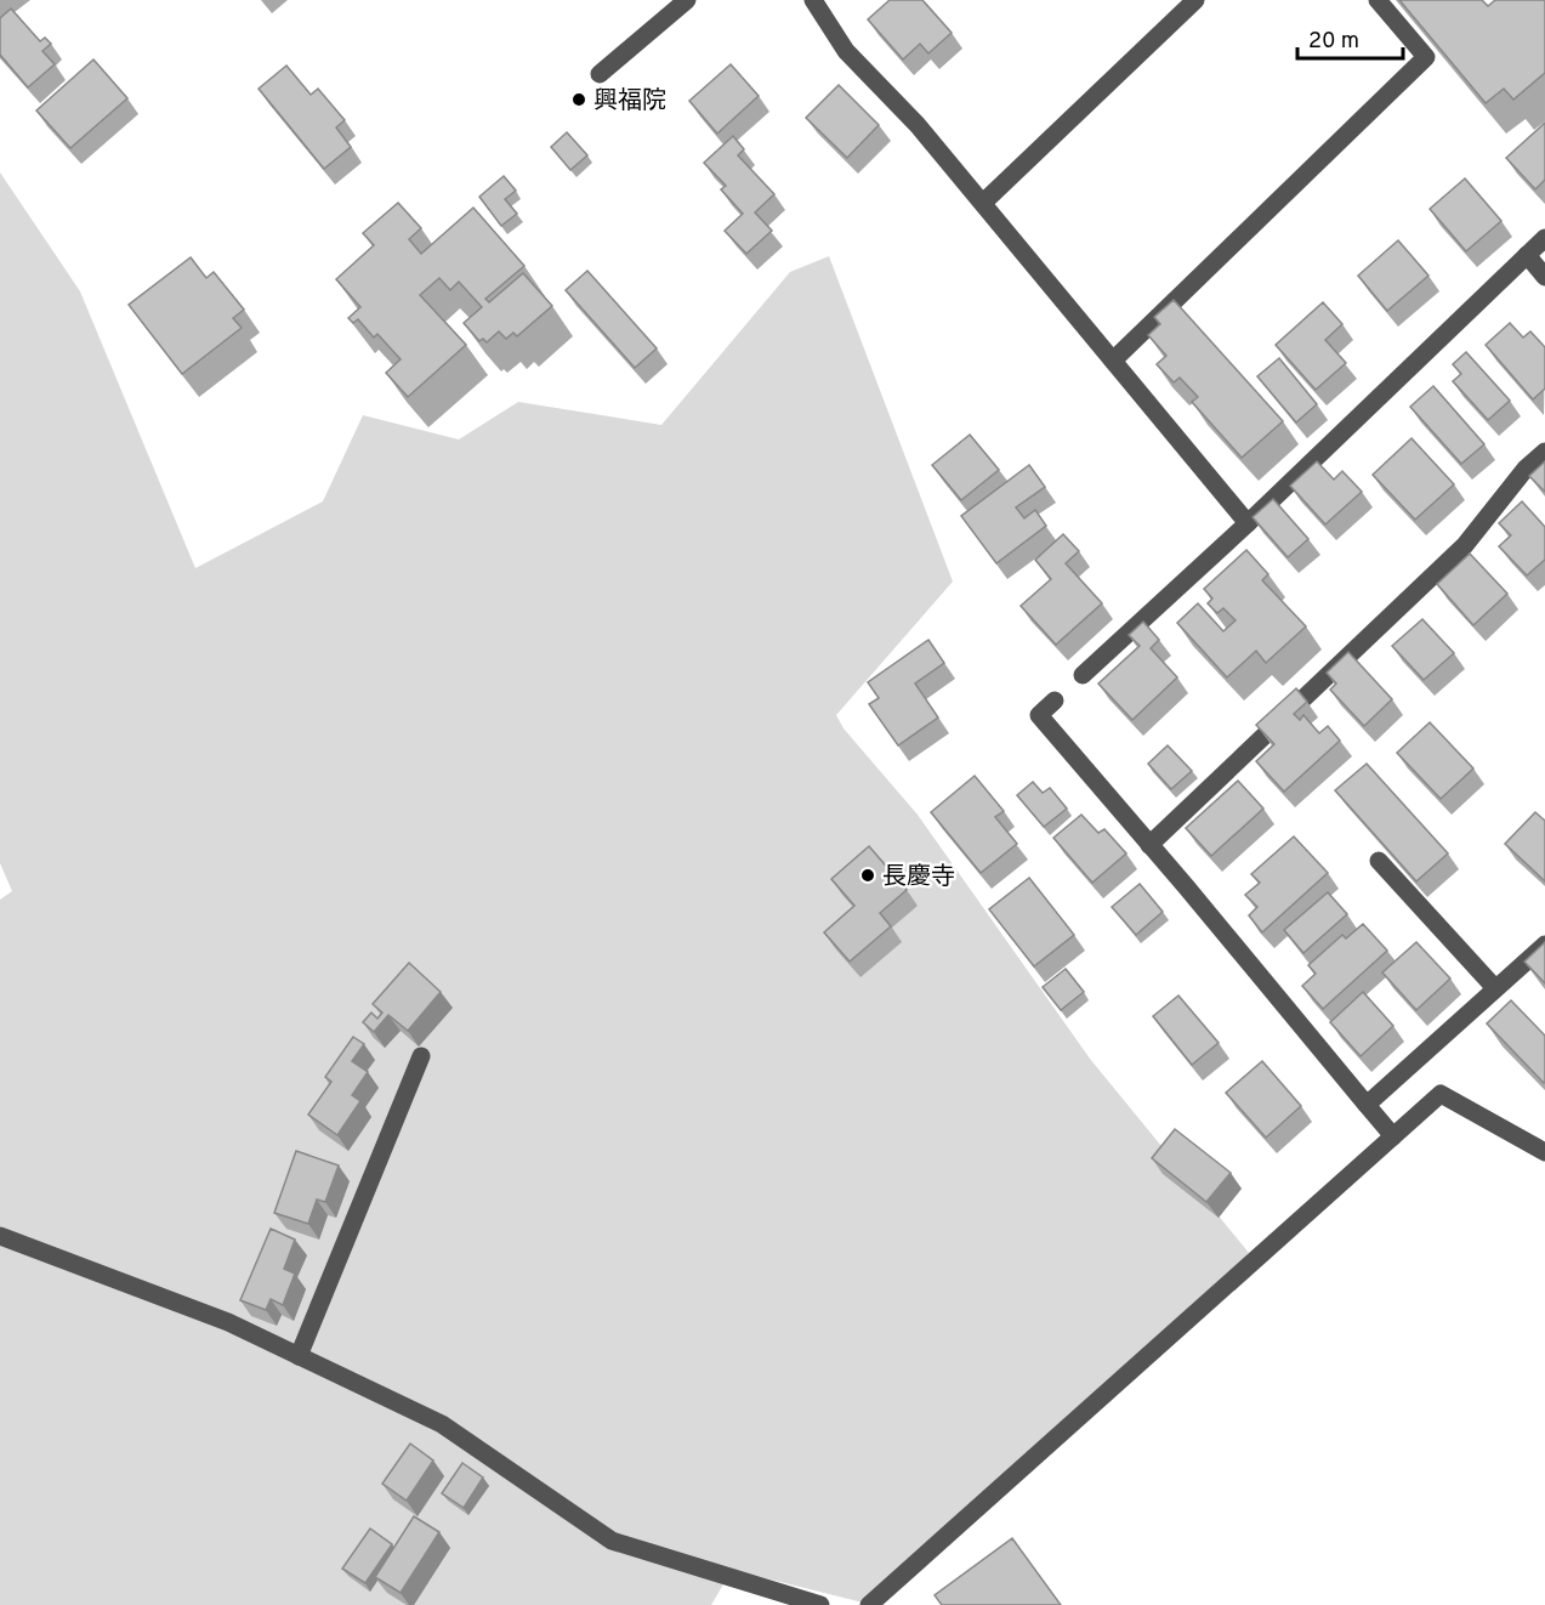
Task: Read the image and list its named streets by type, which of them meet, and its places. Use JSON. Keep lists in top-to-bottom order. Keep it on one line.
{"places":["興福院","長慶寺"],"scale_bar":"20 m"}
